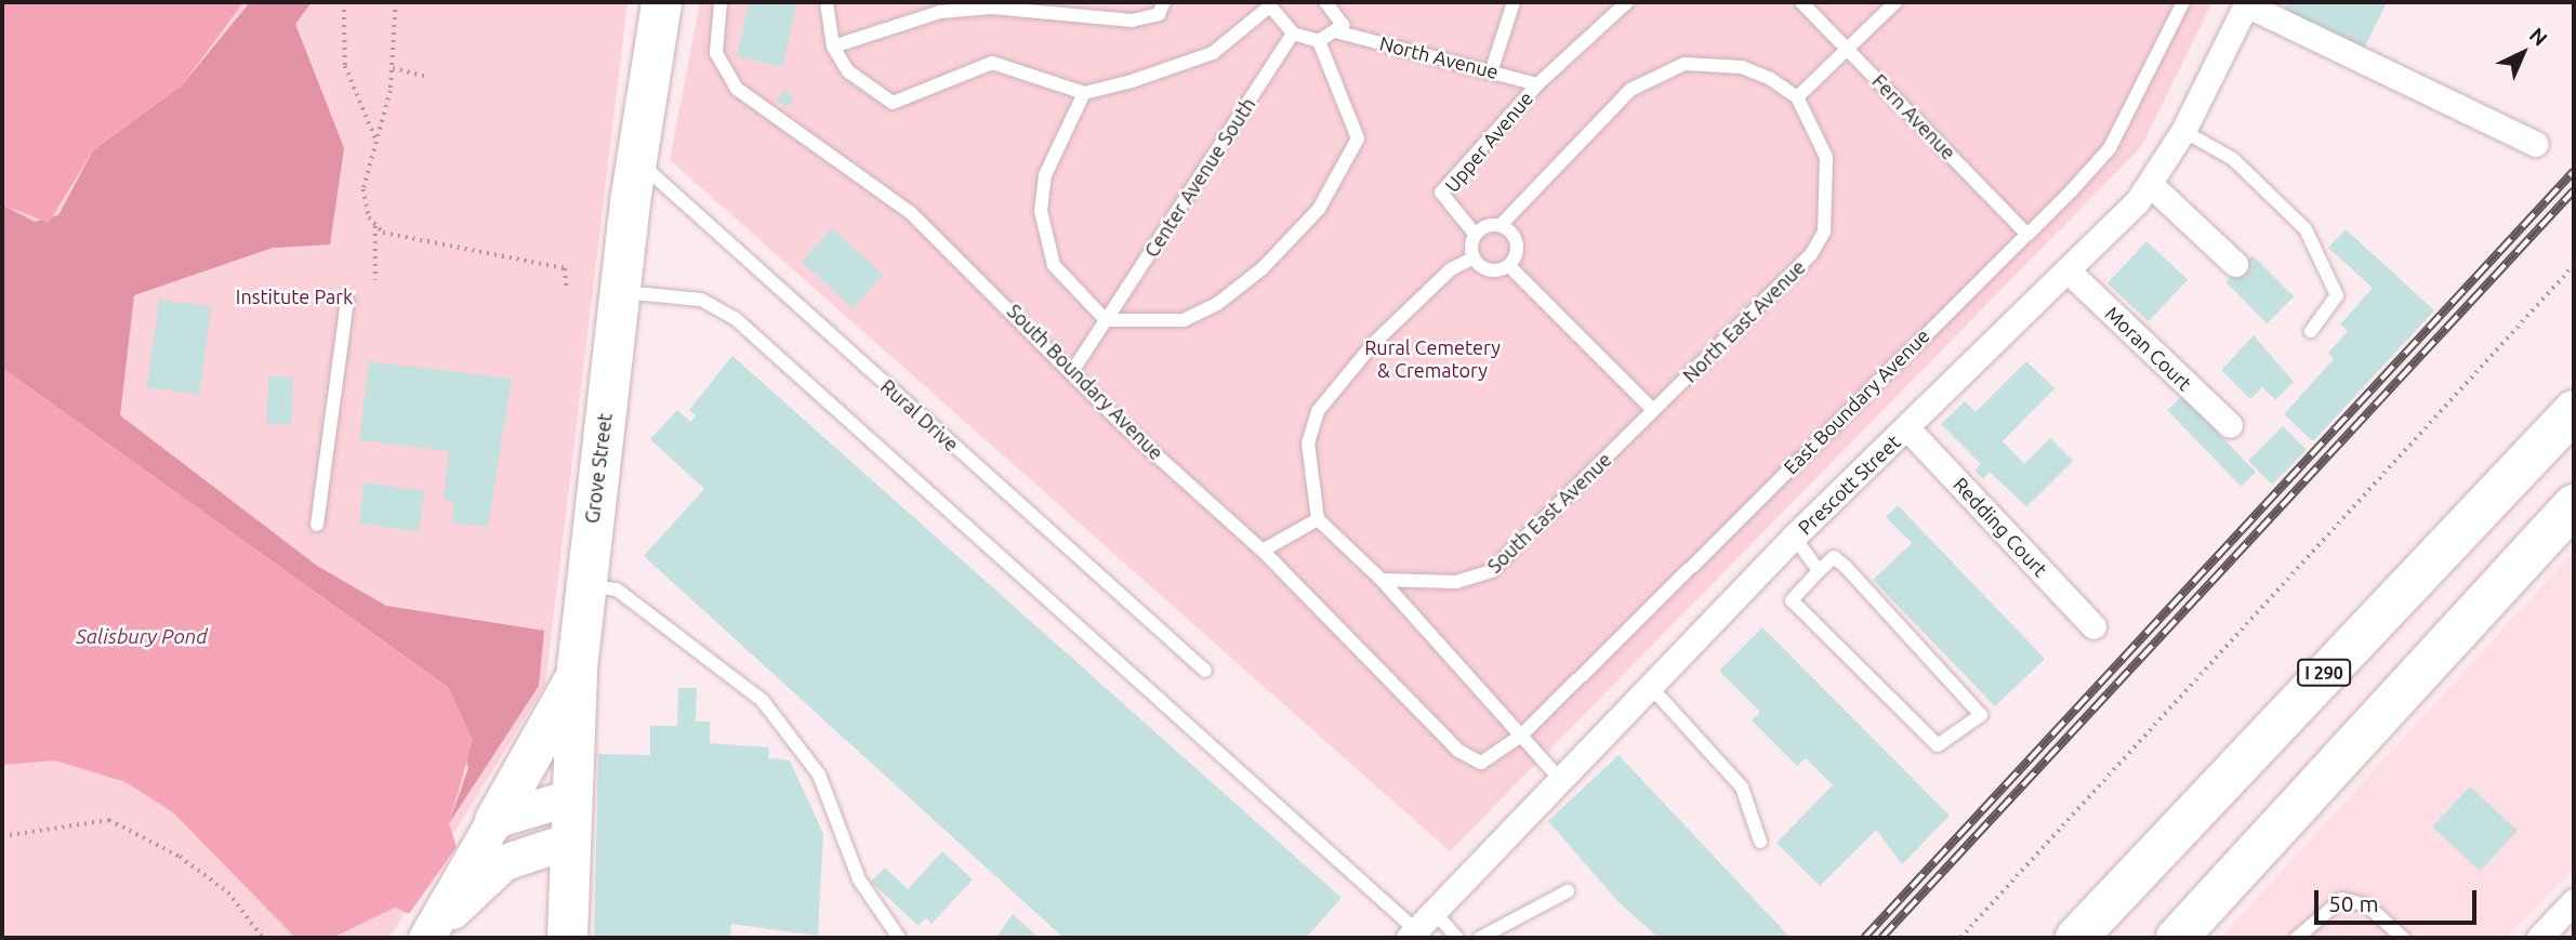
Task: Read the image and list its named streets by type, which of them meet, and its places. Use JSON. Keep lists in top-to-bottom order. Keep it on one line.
{"streets":{"highway":["I 290"],"main road":["Grove Street"],"street":["Moran Court","Prescott Street","Redding Court"],"lane":["North Avenue","Fern Avenue","Upper Avenue","Center Avenue South","North East Avenue","South Boundary Avenue","East Boundary Avenue","Rural Drive","South East Avenue"]},"crossings":[["North Avenue","Upper Avenue"],["Fern Avenue","East Boundary Avenue"],["Center Avenue South","South Boundary Avenue"],["North East Avenue","South East Avenue"],["Moran Court","Prescott Street"],["South Boundary Avenue","East Boundary Avenue"],["Rural Drive","Grove Street"],["Prescott Street","Redding Court"]],"water":["Salisbury Pond"],"parks":["Institute Park","Rural Cemetery & Crematory"],"scale_bar":"50 m","north":"top right"}
